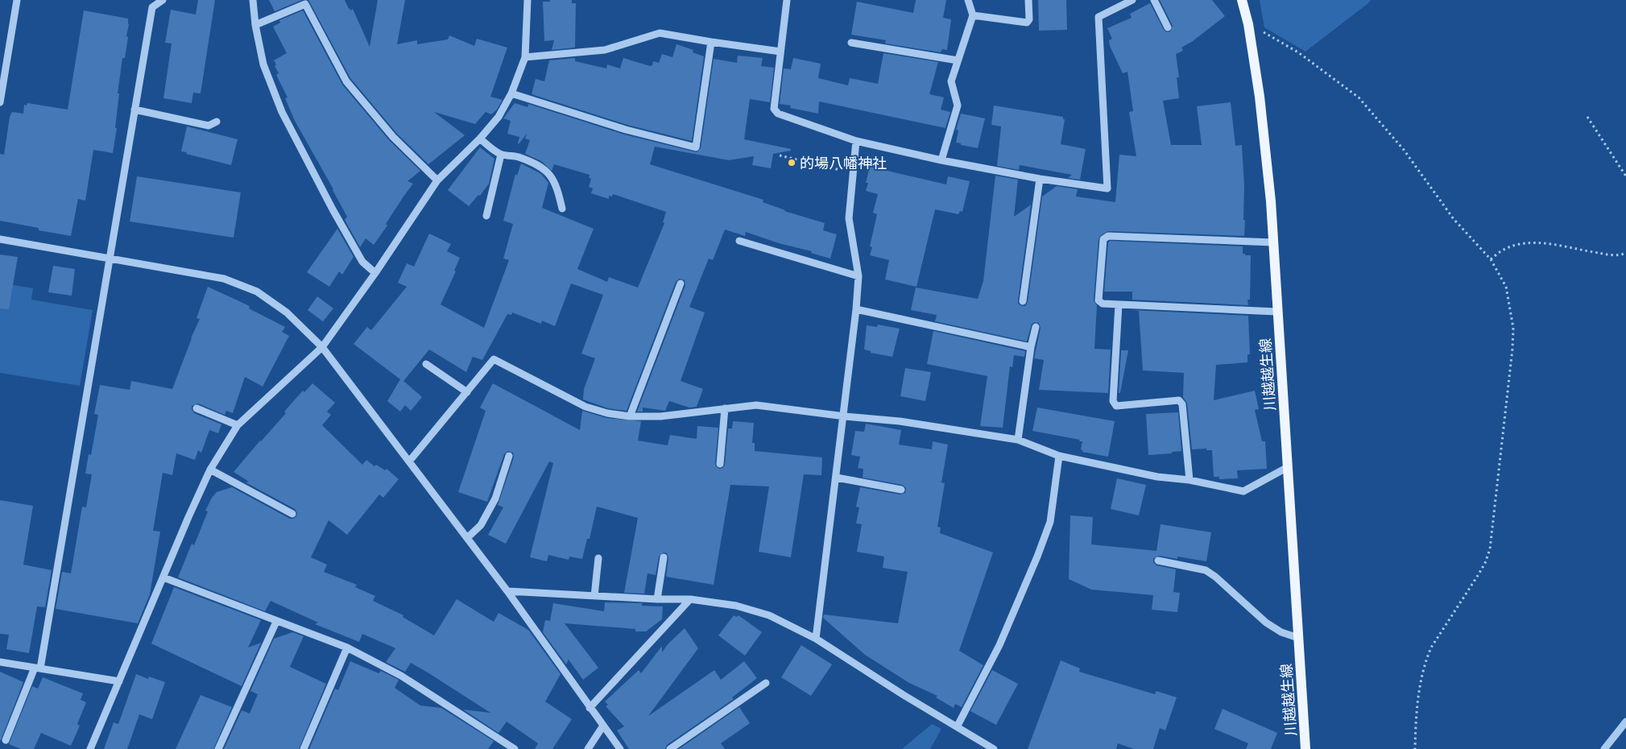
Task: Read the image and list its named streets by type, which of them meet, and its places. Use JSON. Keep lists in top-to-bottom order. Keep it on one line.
{"streets":{"main road":["川越越生線"]},"places":["的場八幡神社"]}
